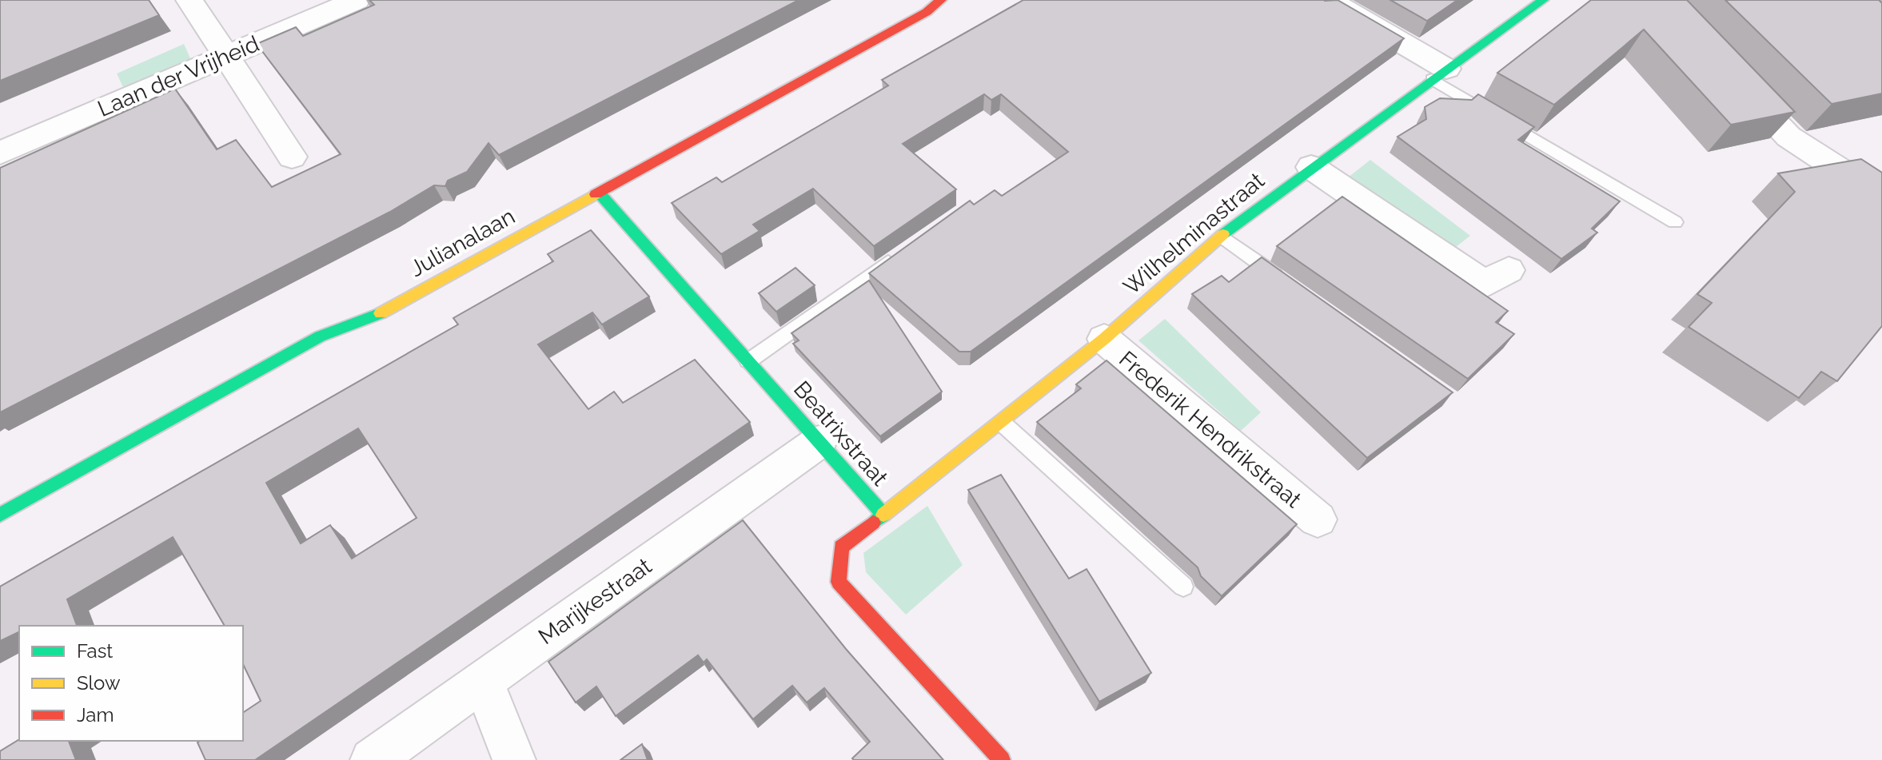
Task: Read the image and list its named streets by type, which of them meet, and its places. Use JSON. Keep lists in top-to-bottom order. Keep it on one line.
{"streets":{"street":["Laan der Vrijheid","Wilhelminastraat","Julianalaan","Frederik Hendrikstraat","Beatrixstraat","Marijkestraat"]},"crossings":[["Wilhelminastraat","Frederik Hendrikstraat"],["Wilhelminastraat","Beatrixstraat"],["Julianalaan","Beatrixstraat"],["Beatrixstraat","Marijkestraat"]],"legend":["Fast","Slow","Jam"]}
